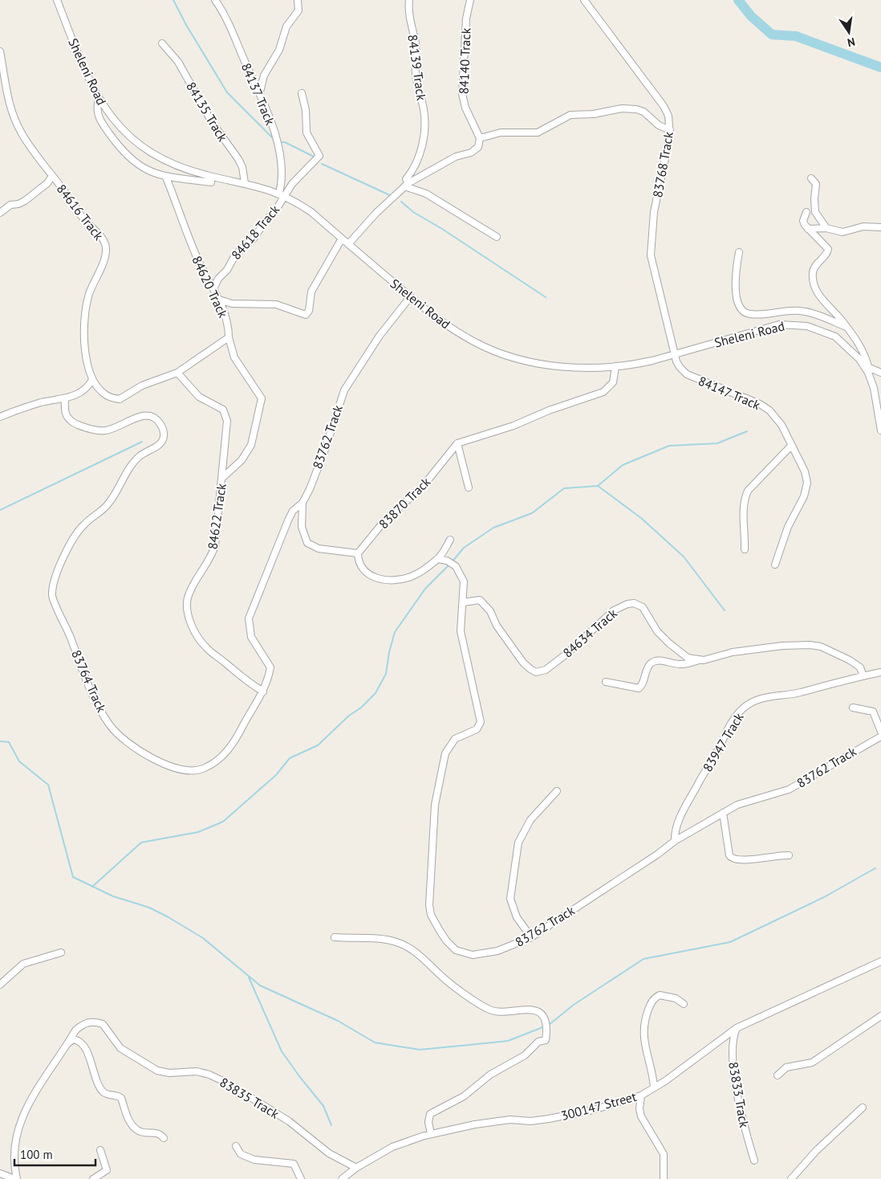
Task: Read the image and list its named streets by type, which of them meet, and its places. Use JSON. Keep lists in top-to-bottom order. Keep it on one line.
{"streets":{"street":["84140 Track","84139 Track","Sheleni Road","84137 Track","84135 Track","83768 Track","84616 Track","84618 Track","84620 Track","84147 Track","83762 Track","83870 Track","84622 Track","84634 Track","83764 Track","83947 Track","83833 Track","83835 Track","300147 Street"]},"crossings":[["Sheleni Road","84137 Track"],["Sheleni Road","84135 Track"],["Sheleni Road","83768 Track"],["Sheleni Road","84618 Track"],["Sheleni Road","84147 Track"],["Sheleni Road","83762 Track"],["84137 Track","84618 Track"],["83768 Track","84147 Track"],["84618 Track","84620 Track"],["84620 Track","84622 Track"],["83762 Track","83870 Track"],["83762 Track","84634 Track"],["83762 Track","83764 Track"],["83762 Track","83947 Track"],["84622 Track","83764 Track"],["83833 Track","300147 Street"],["83835 Track","300147 Street"]],"scale_bar":"100 m","north":"bottom"}
